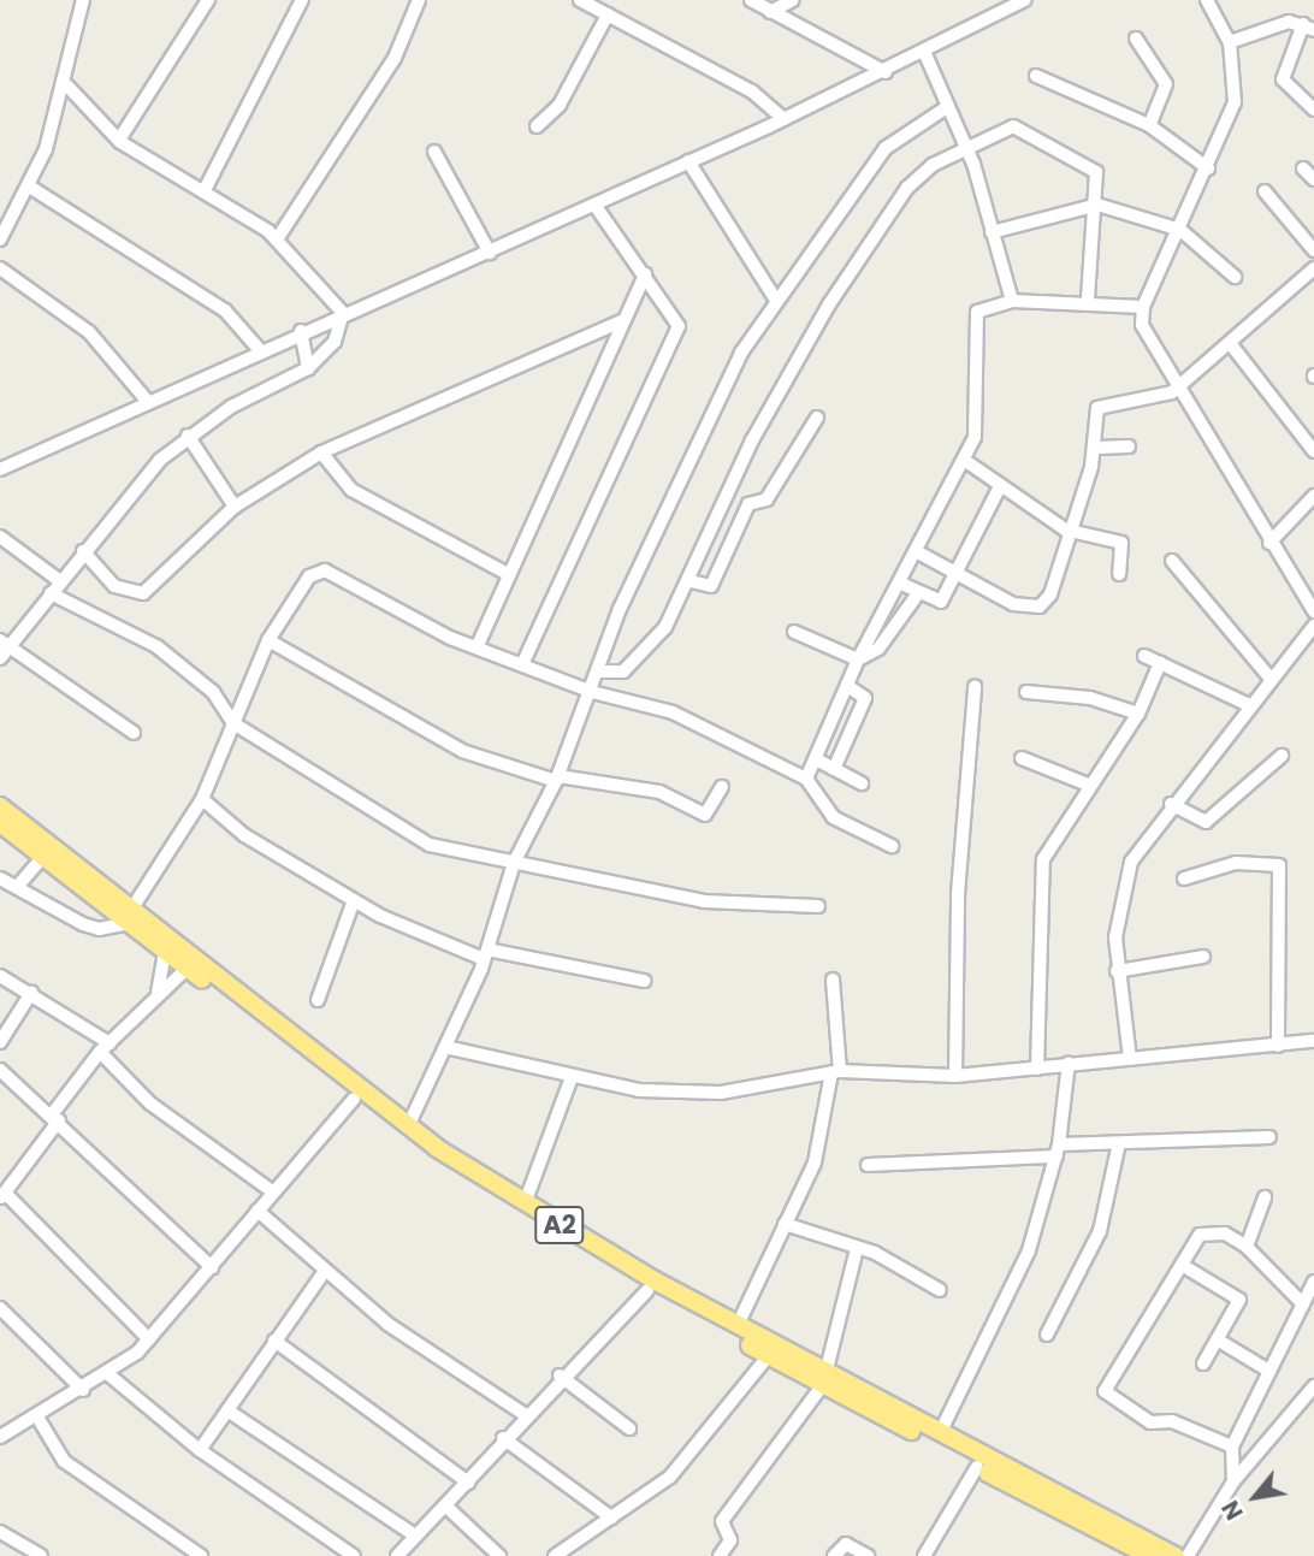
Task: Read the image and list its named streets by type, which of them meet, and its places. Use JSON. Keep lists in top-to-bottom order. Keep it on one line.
{"streets":{"highway":["A2"]},"north":"bottom left"}
